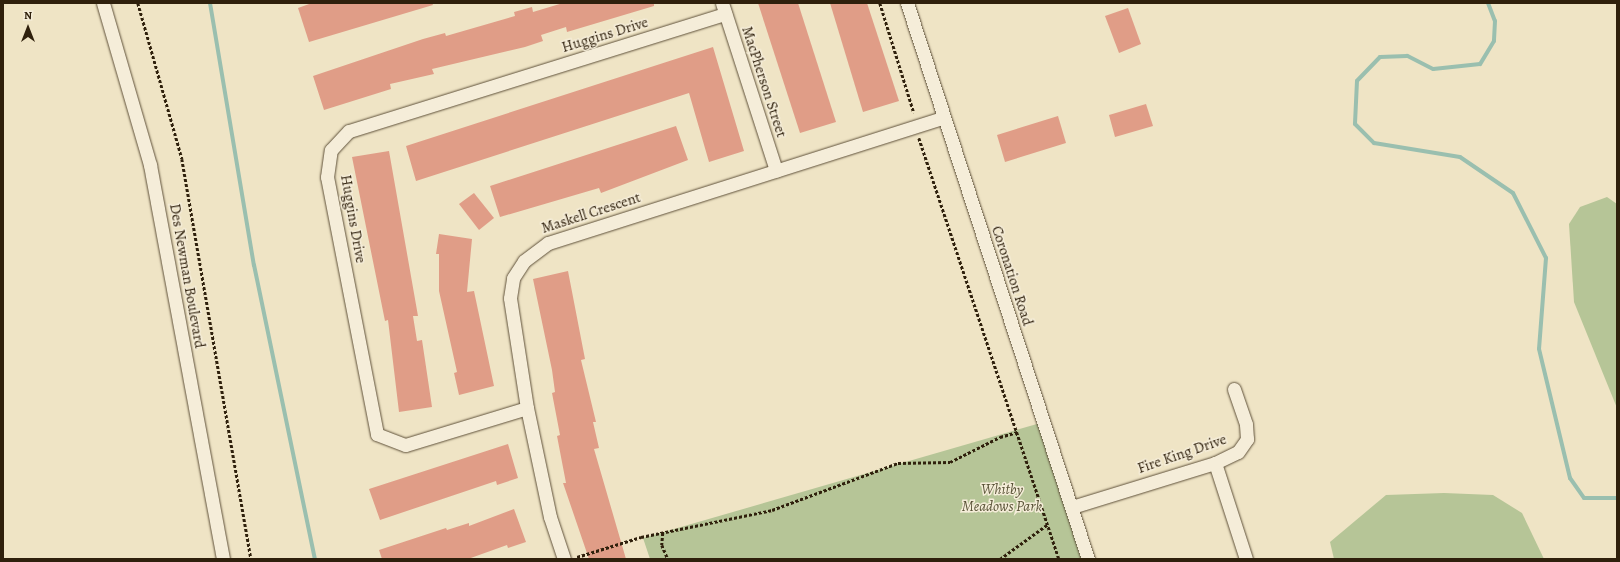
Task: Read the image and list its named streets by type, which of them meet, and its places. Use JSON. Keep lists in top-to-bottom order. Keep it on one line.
{"streets":{"street":["Huggins Drive","MacPherson Street","Maskell Crescent","Des Newman Boulevard","Coronation Road","Fire King Drive"]},"crossings":[["Huggins Drive","MacPherson Street"],["Huggins Drive","Maskell Crescent"],["MacPherson Street","Maskell Crescent"],["Maskell Crescent","Coronation Road"],["Coronation Road","Fire King Drive"]],"parks":["Whitby Meadows Park"],"north":"top"}
